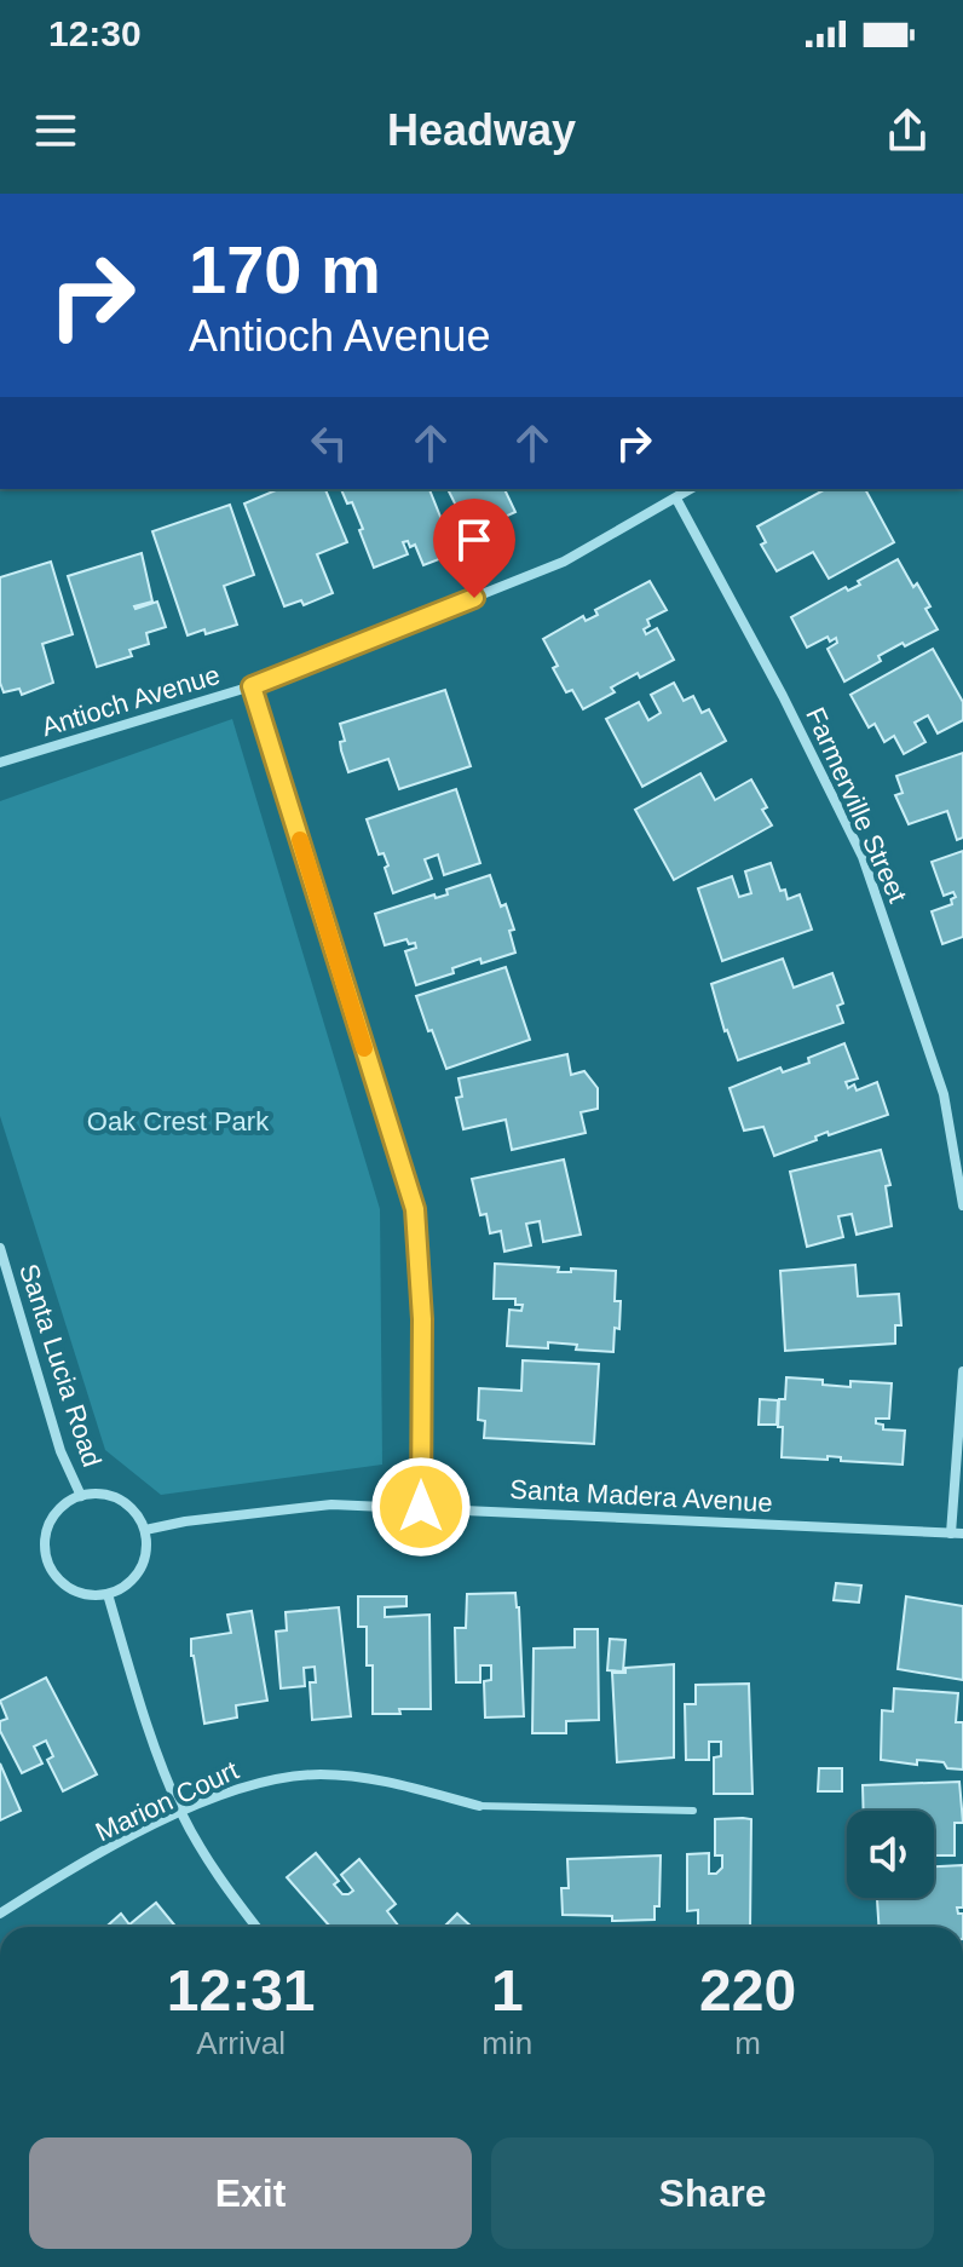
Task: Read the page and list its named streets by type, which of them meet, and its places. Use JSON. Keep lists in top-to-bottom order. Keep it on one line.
{"streets":{"street":["Antioch Avenue","Farmerville Street","Santa Lucia Road","Santa Madera Avenue","Marion Court"]},"crossings":[["Antioch Avenue","Farmerville Street"],["Santa Lucia Road","Santa Madera Avenue"]],"parks":["Oak Crest Park"],"page":{"status":"12:30","header":"Headway","turn":["170 m","Antioch Avenue"],"eta":["12:31","Arrival","1","min","220","m"],"buttons":["Exit","Share"]}}
